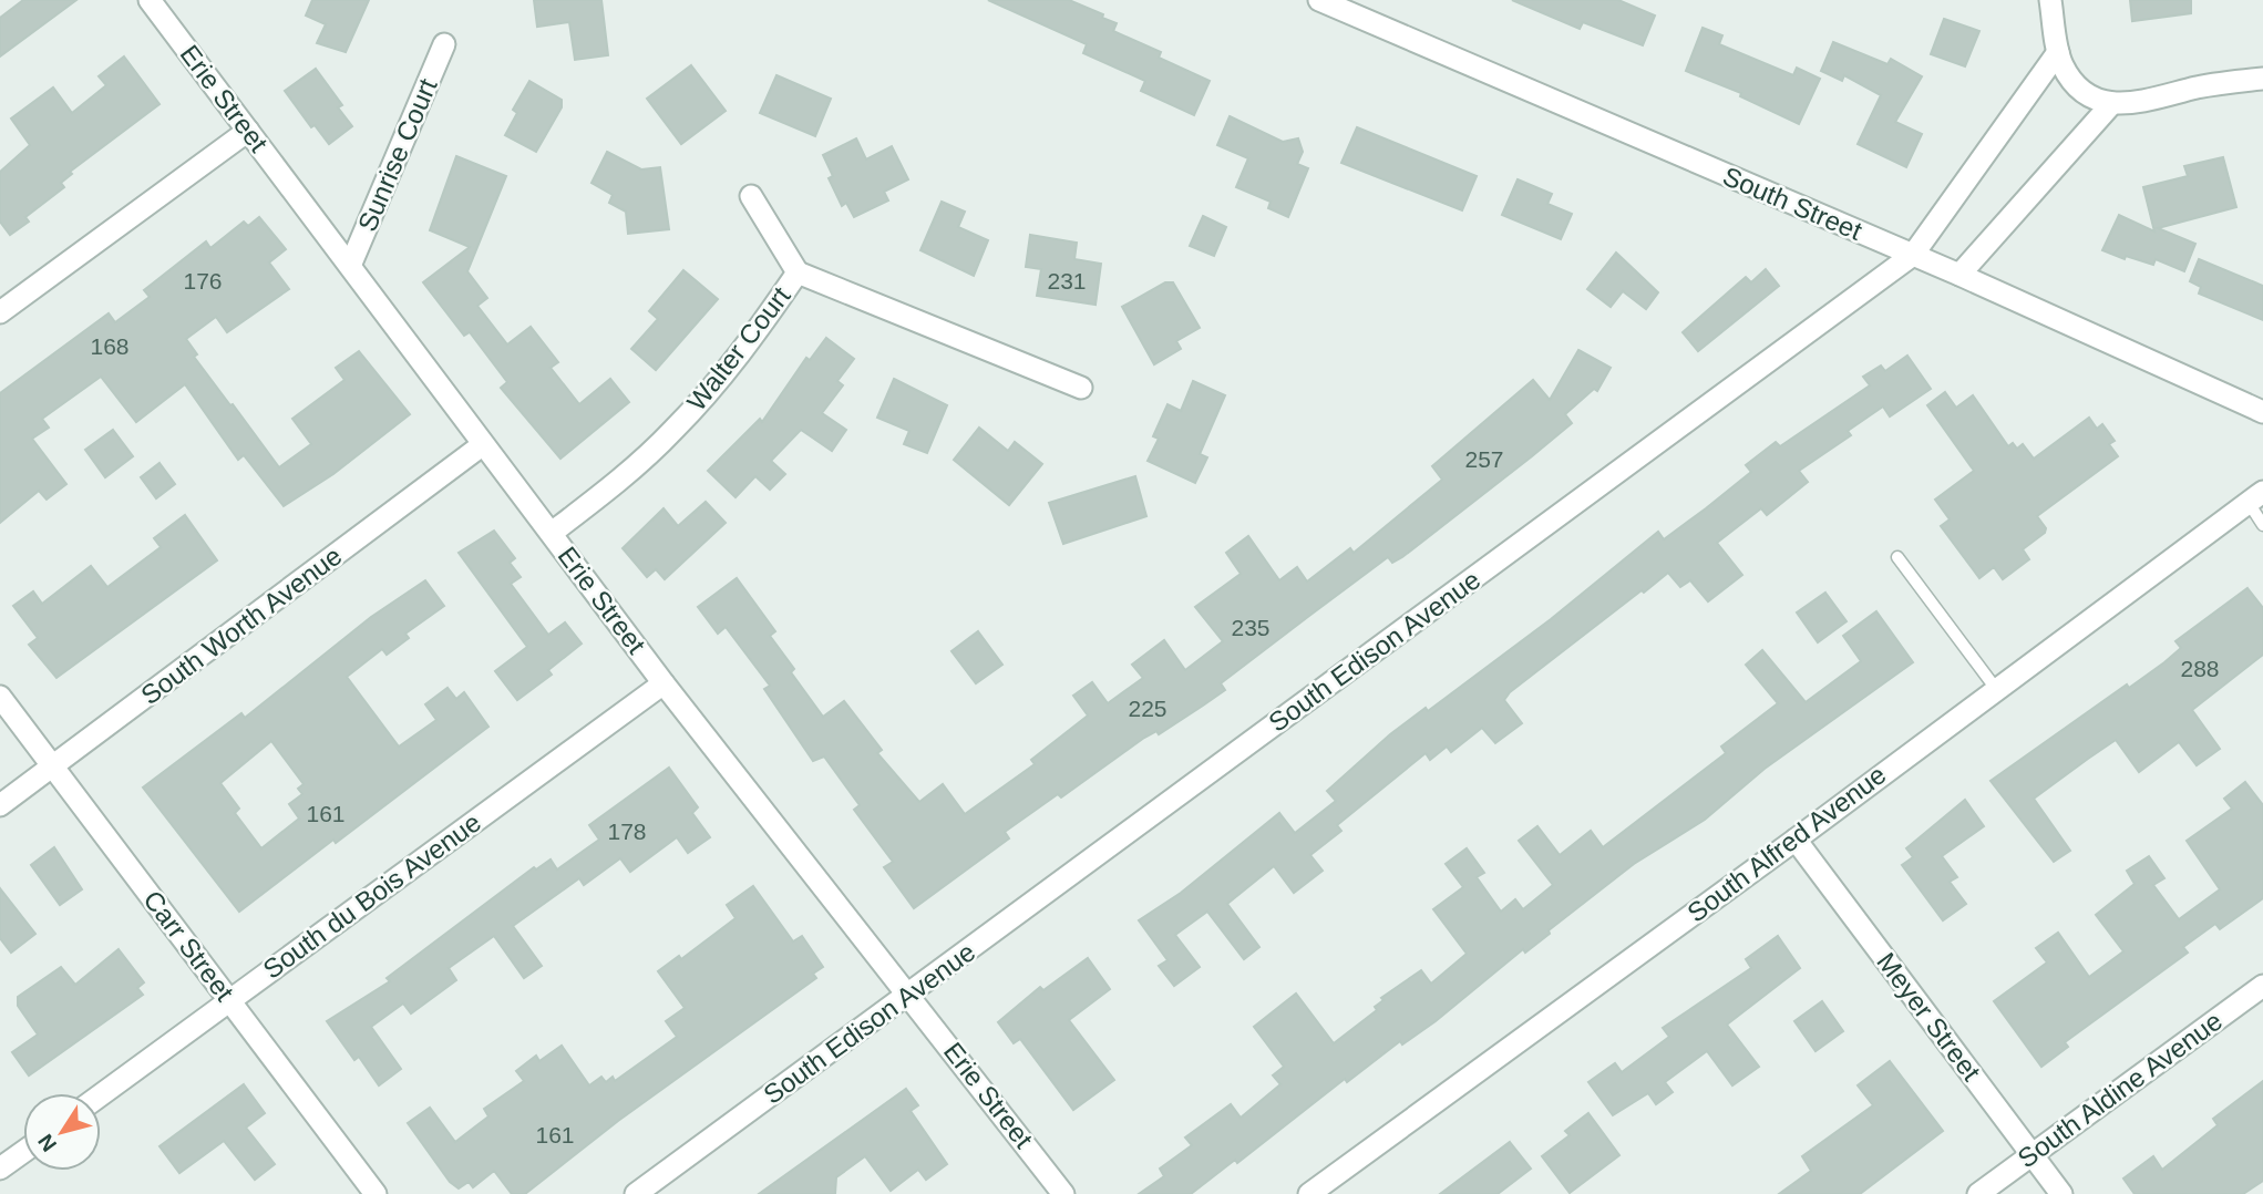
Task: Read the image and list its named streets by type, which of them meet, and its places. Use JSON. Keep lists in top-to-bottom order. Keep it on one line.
{"streets":{"street":["Erie Street","Sunrise Court","South Street","Walter Court","South Worth Avenue","South Edison Avenue","South Alfred Avenue","South du Bois Avenue","Carr Street","Meyer Street","South Aldine Avenue"]},"crossings":[["Erie Street","Sunrise Court"],["Erie Street","Walter Court"],["Erie Street","South Worth Avenue"],["Erie Street","South Edison Avenue"],["Erie Street","South du Bois Avenue"],["South Street","South Edison Avenue"],["South Worth Avenue","Carr Street"],["South Alfred Avenue","Meyer Street"],["South du Bois Avenue","Carr Street"],["Meyer Street","South Aldine Avenue"]],"house_numbers":["176","231","168","257","235","288","225","161","178","161"],"north":"bottom left"}
